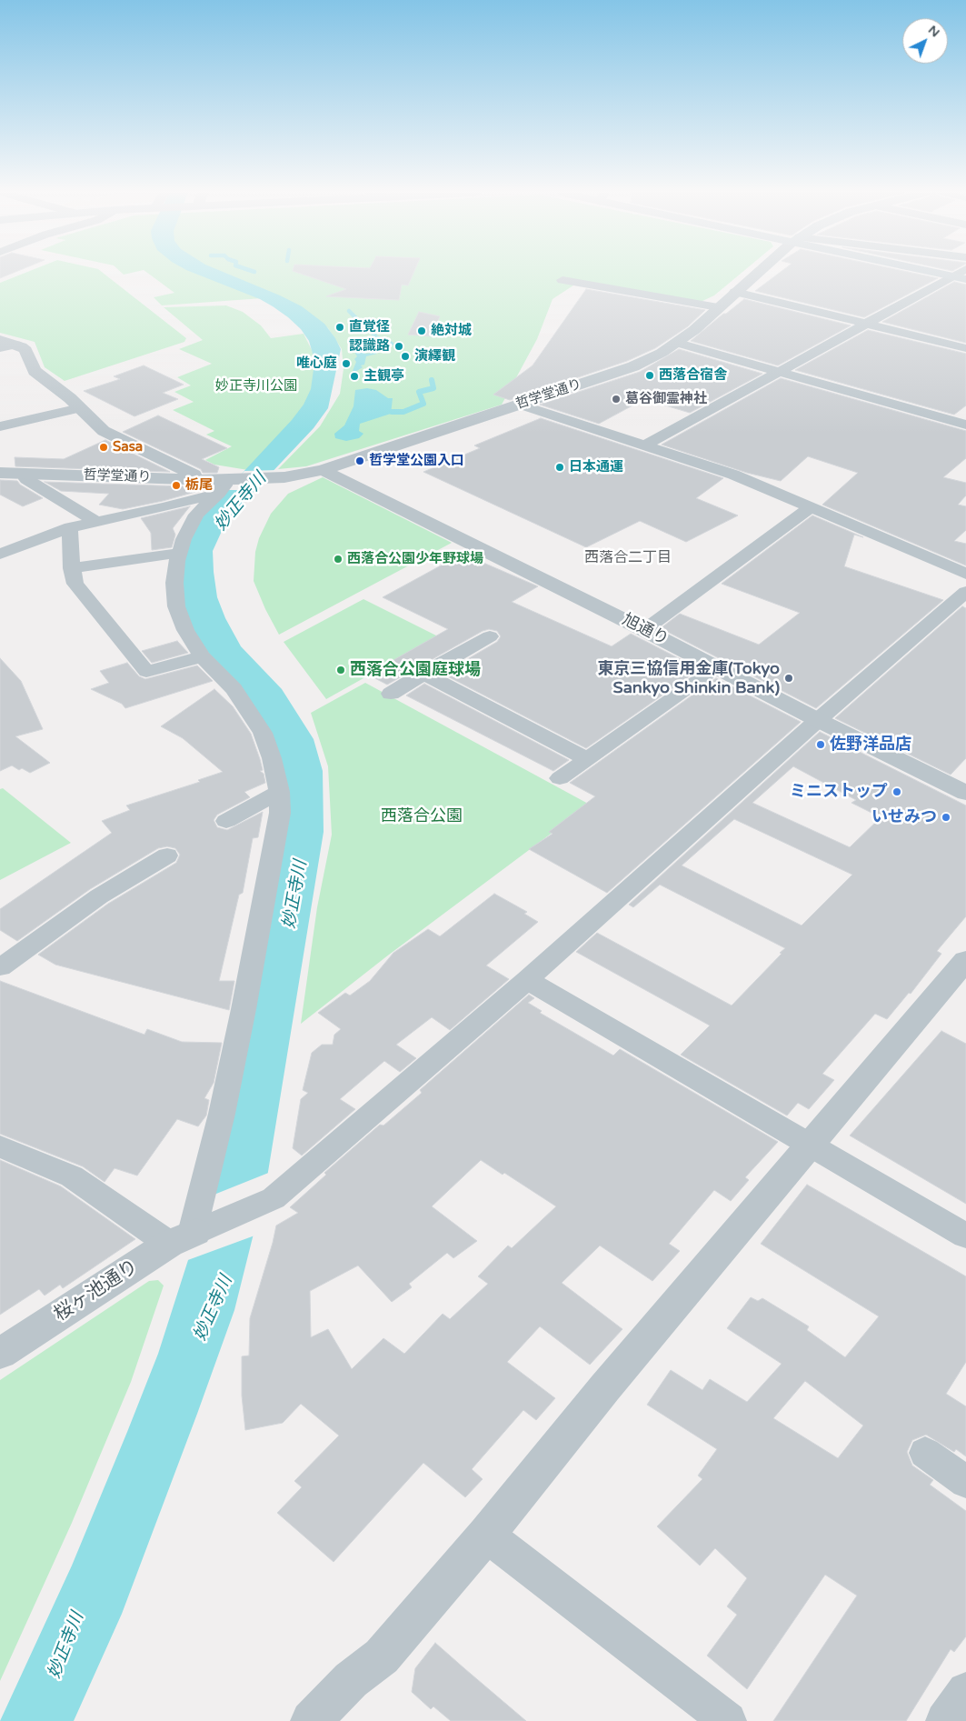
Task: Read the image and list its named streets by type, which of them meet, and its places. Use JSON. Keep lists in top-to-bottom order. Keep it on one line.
{"streets":{"street":["哲学堂通り","旭通り","桜ヶ池通り"]},"crossings":[["哲学堂通り","旭通り"]],"districts":["西落合二丁目"],"water":["妙正寺川"],"parks":["妙正寺川公園","西落合公園"],"places":["直覚径","絶対城","認識路","演繹観","唯心庭","西落合宿舎","主観亭","葛谷御霊神社","Sasa","哲学堂公園入口","日本通運","栃尾","西落合公園少年野球場","西落合公園庭球場","東京三協信用金庫(Tokyo Sankyo Shinkin Bank)","佐野洋品店","ミニストップ","いせみつ"],"north":"top right"}
